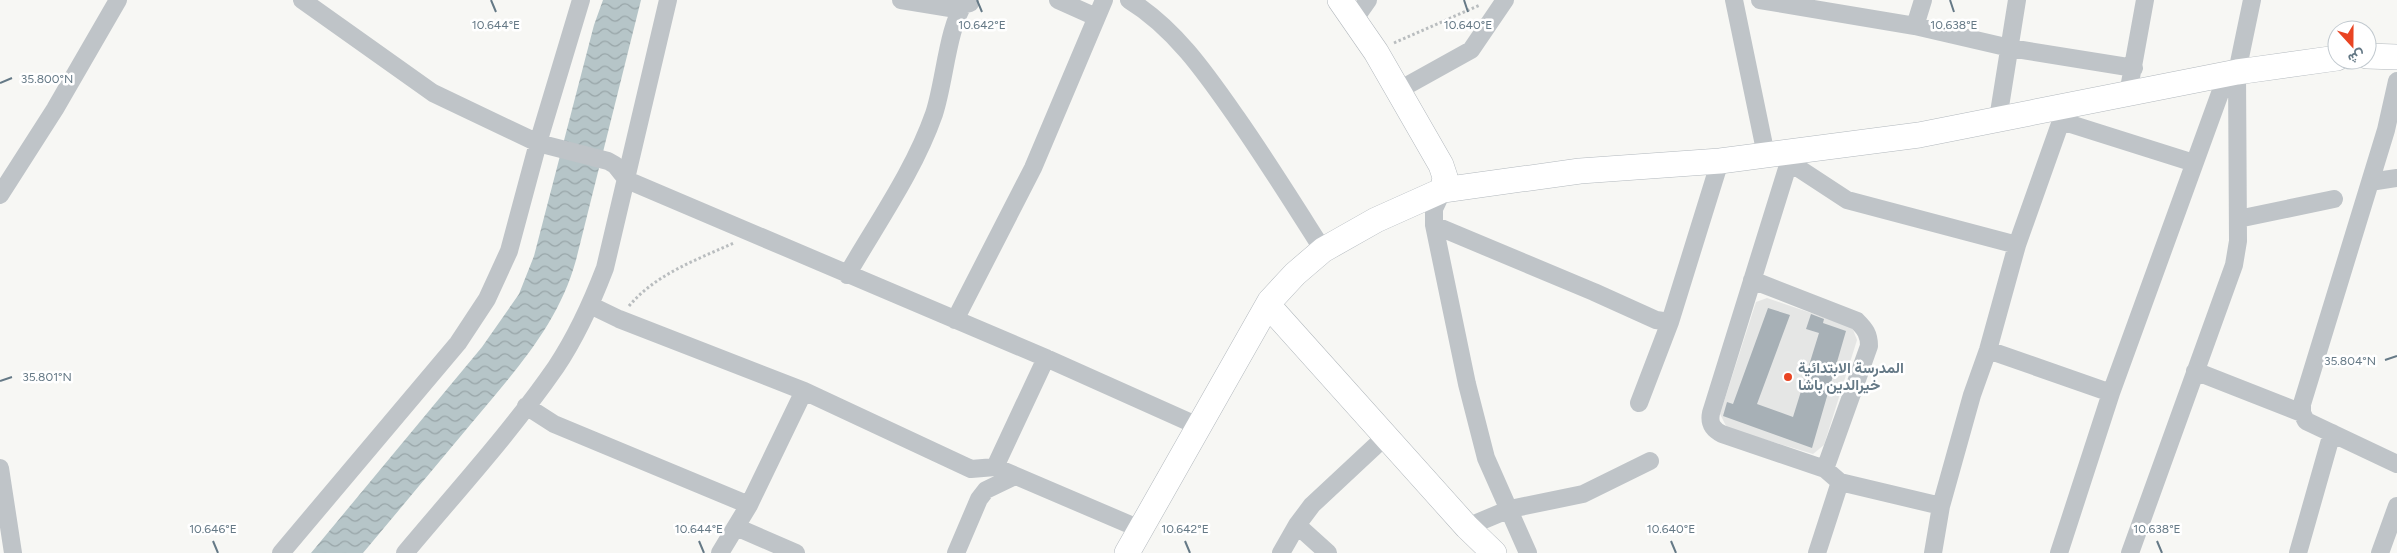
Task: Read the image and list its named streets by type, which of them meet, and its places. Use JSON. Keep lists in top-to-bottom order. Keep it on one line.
{"places":["المدرسة الابتدائية خيرالدين باشا"],"north":"bottom","coordinates":["10.644°E","10.642°E","10.640°E","10.638°E","35.800°N","35.804°N","35.801°N","10.646°E"]}
